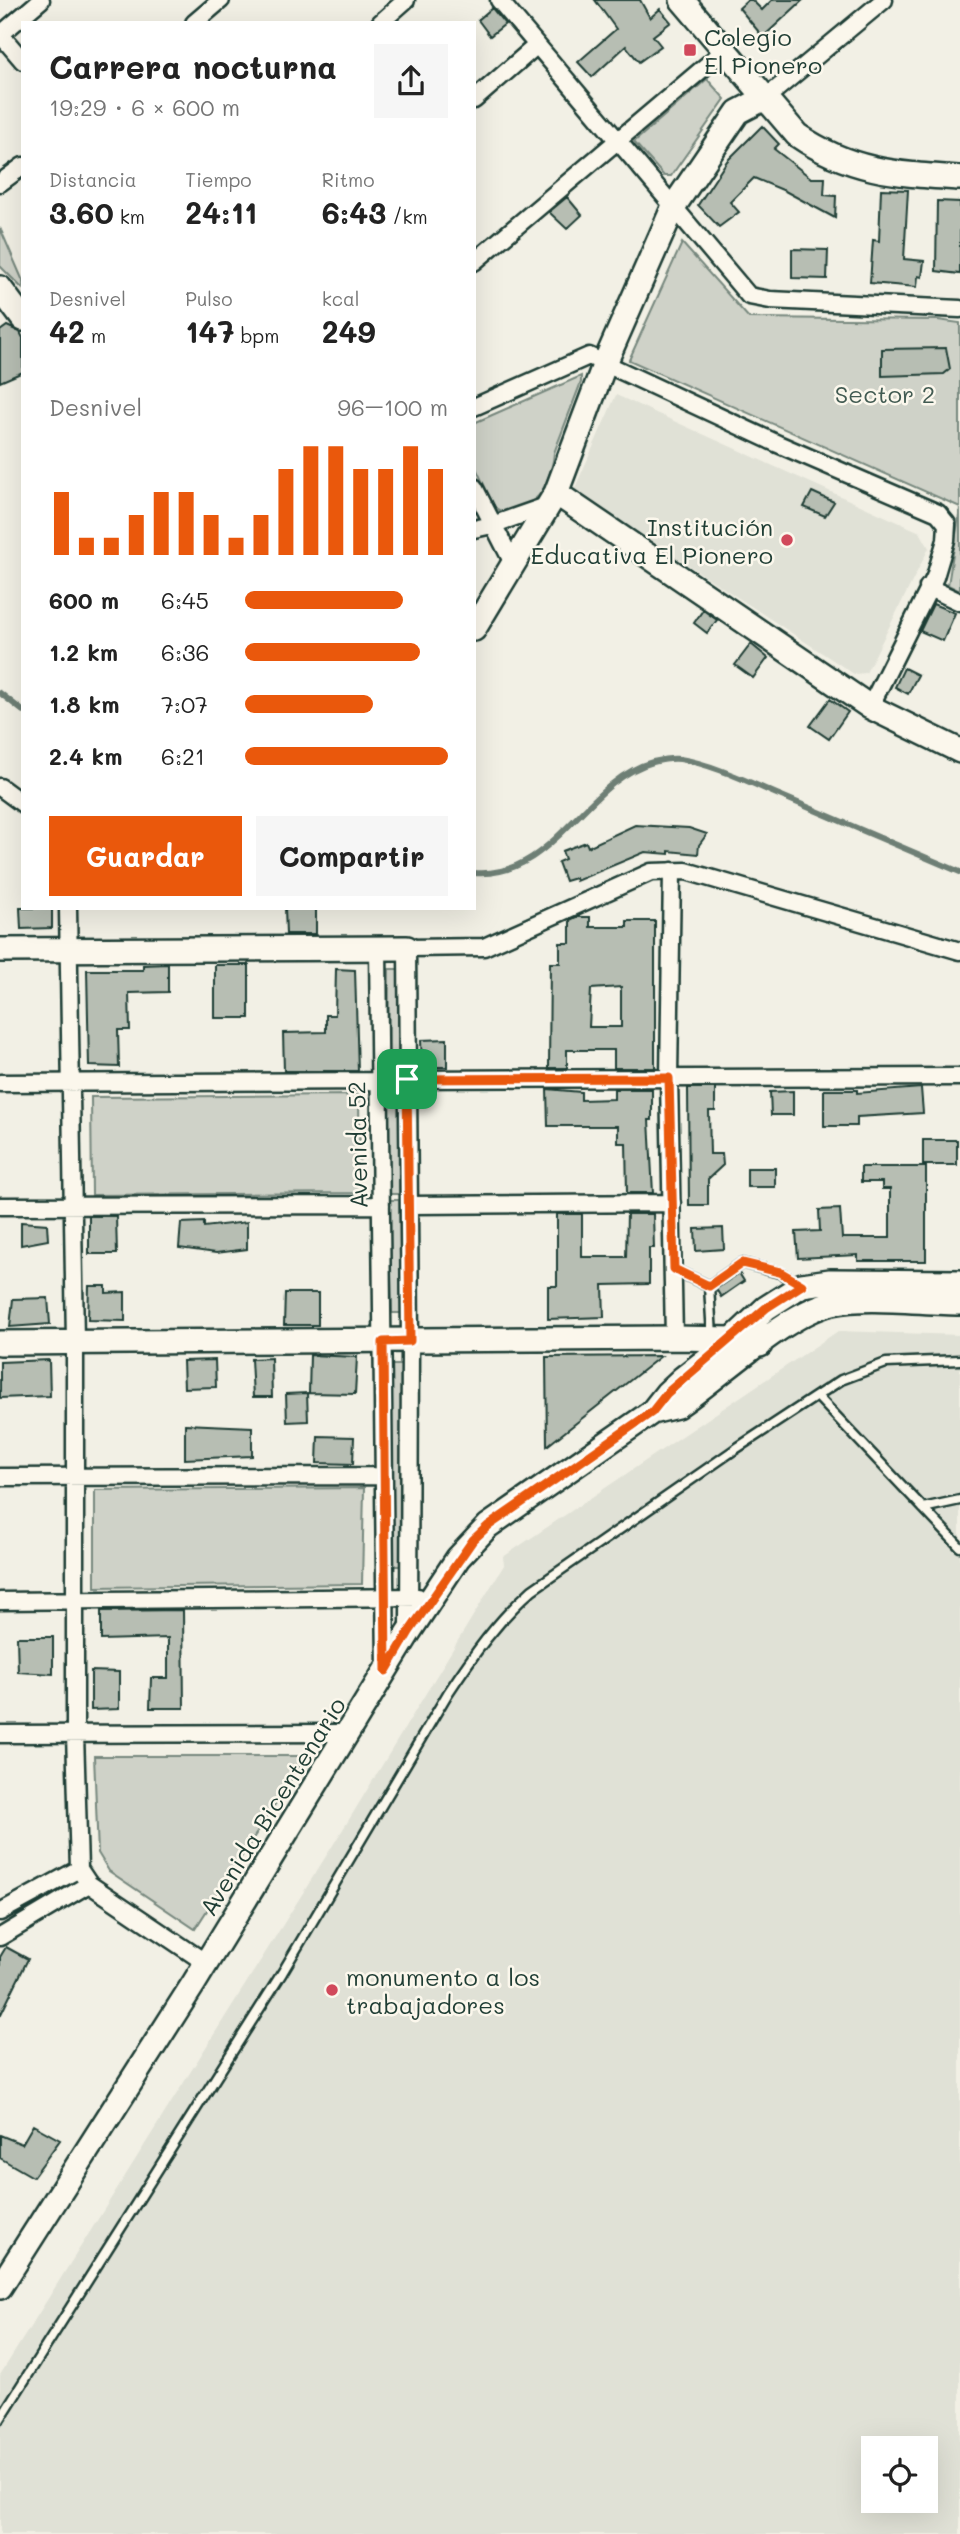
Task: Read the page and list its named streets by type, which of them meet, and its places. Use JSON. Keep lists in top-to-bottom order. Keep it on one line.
{"streets":{"street":["Avenida 52","Avenida Bicentenario"]},"crossings":[["Avenida 52","Avenida Bicentenario"]],"parks":["Sector 2"],"places":{"transit":["Colegio El Pionero"],"other":["Institución Educativa El Pionero","monumento a los trabajadores"]},"page":{"heading":["Carrera nocturna","19:29 · 6 × 600 m"],"stats":[["Distancia","3.60 km"],["Tiempo","24:11"],["Ritmo","6:43 /km"],["Desnivel","42 m"],["Pulso","147 bpm"],["kcal","249"]],"chart":["Desnivel","96–100 m"],"list":[{"name":"600 m","note":"6:45"},{"name":"1.2 km","note":"6:36"},{"name":"1.8 km","note":"7:07"},{"name":"2.4 km","note":"6:21"}],"buttons":["Guardar","Compartir"]}}
